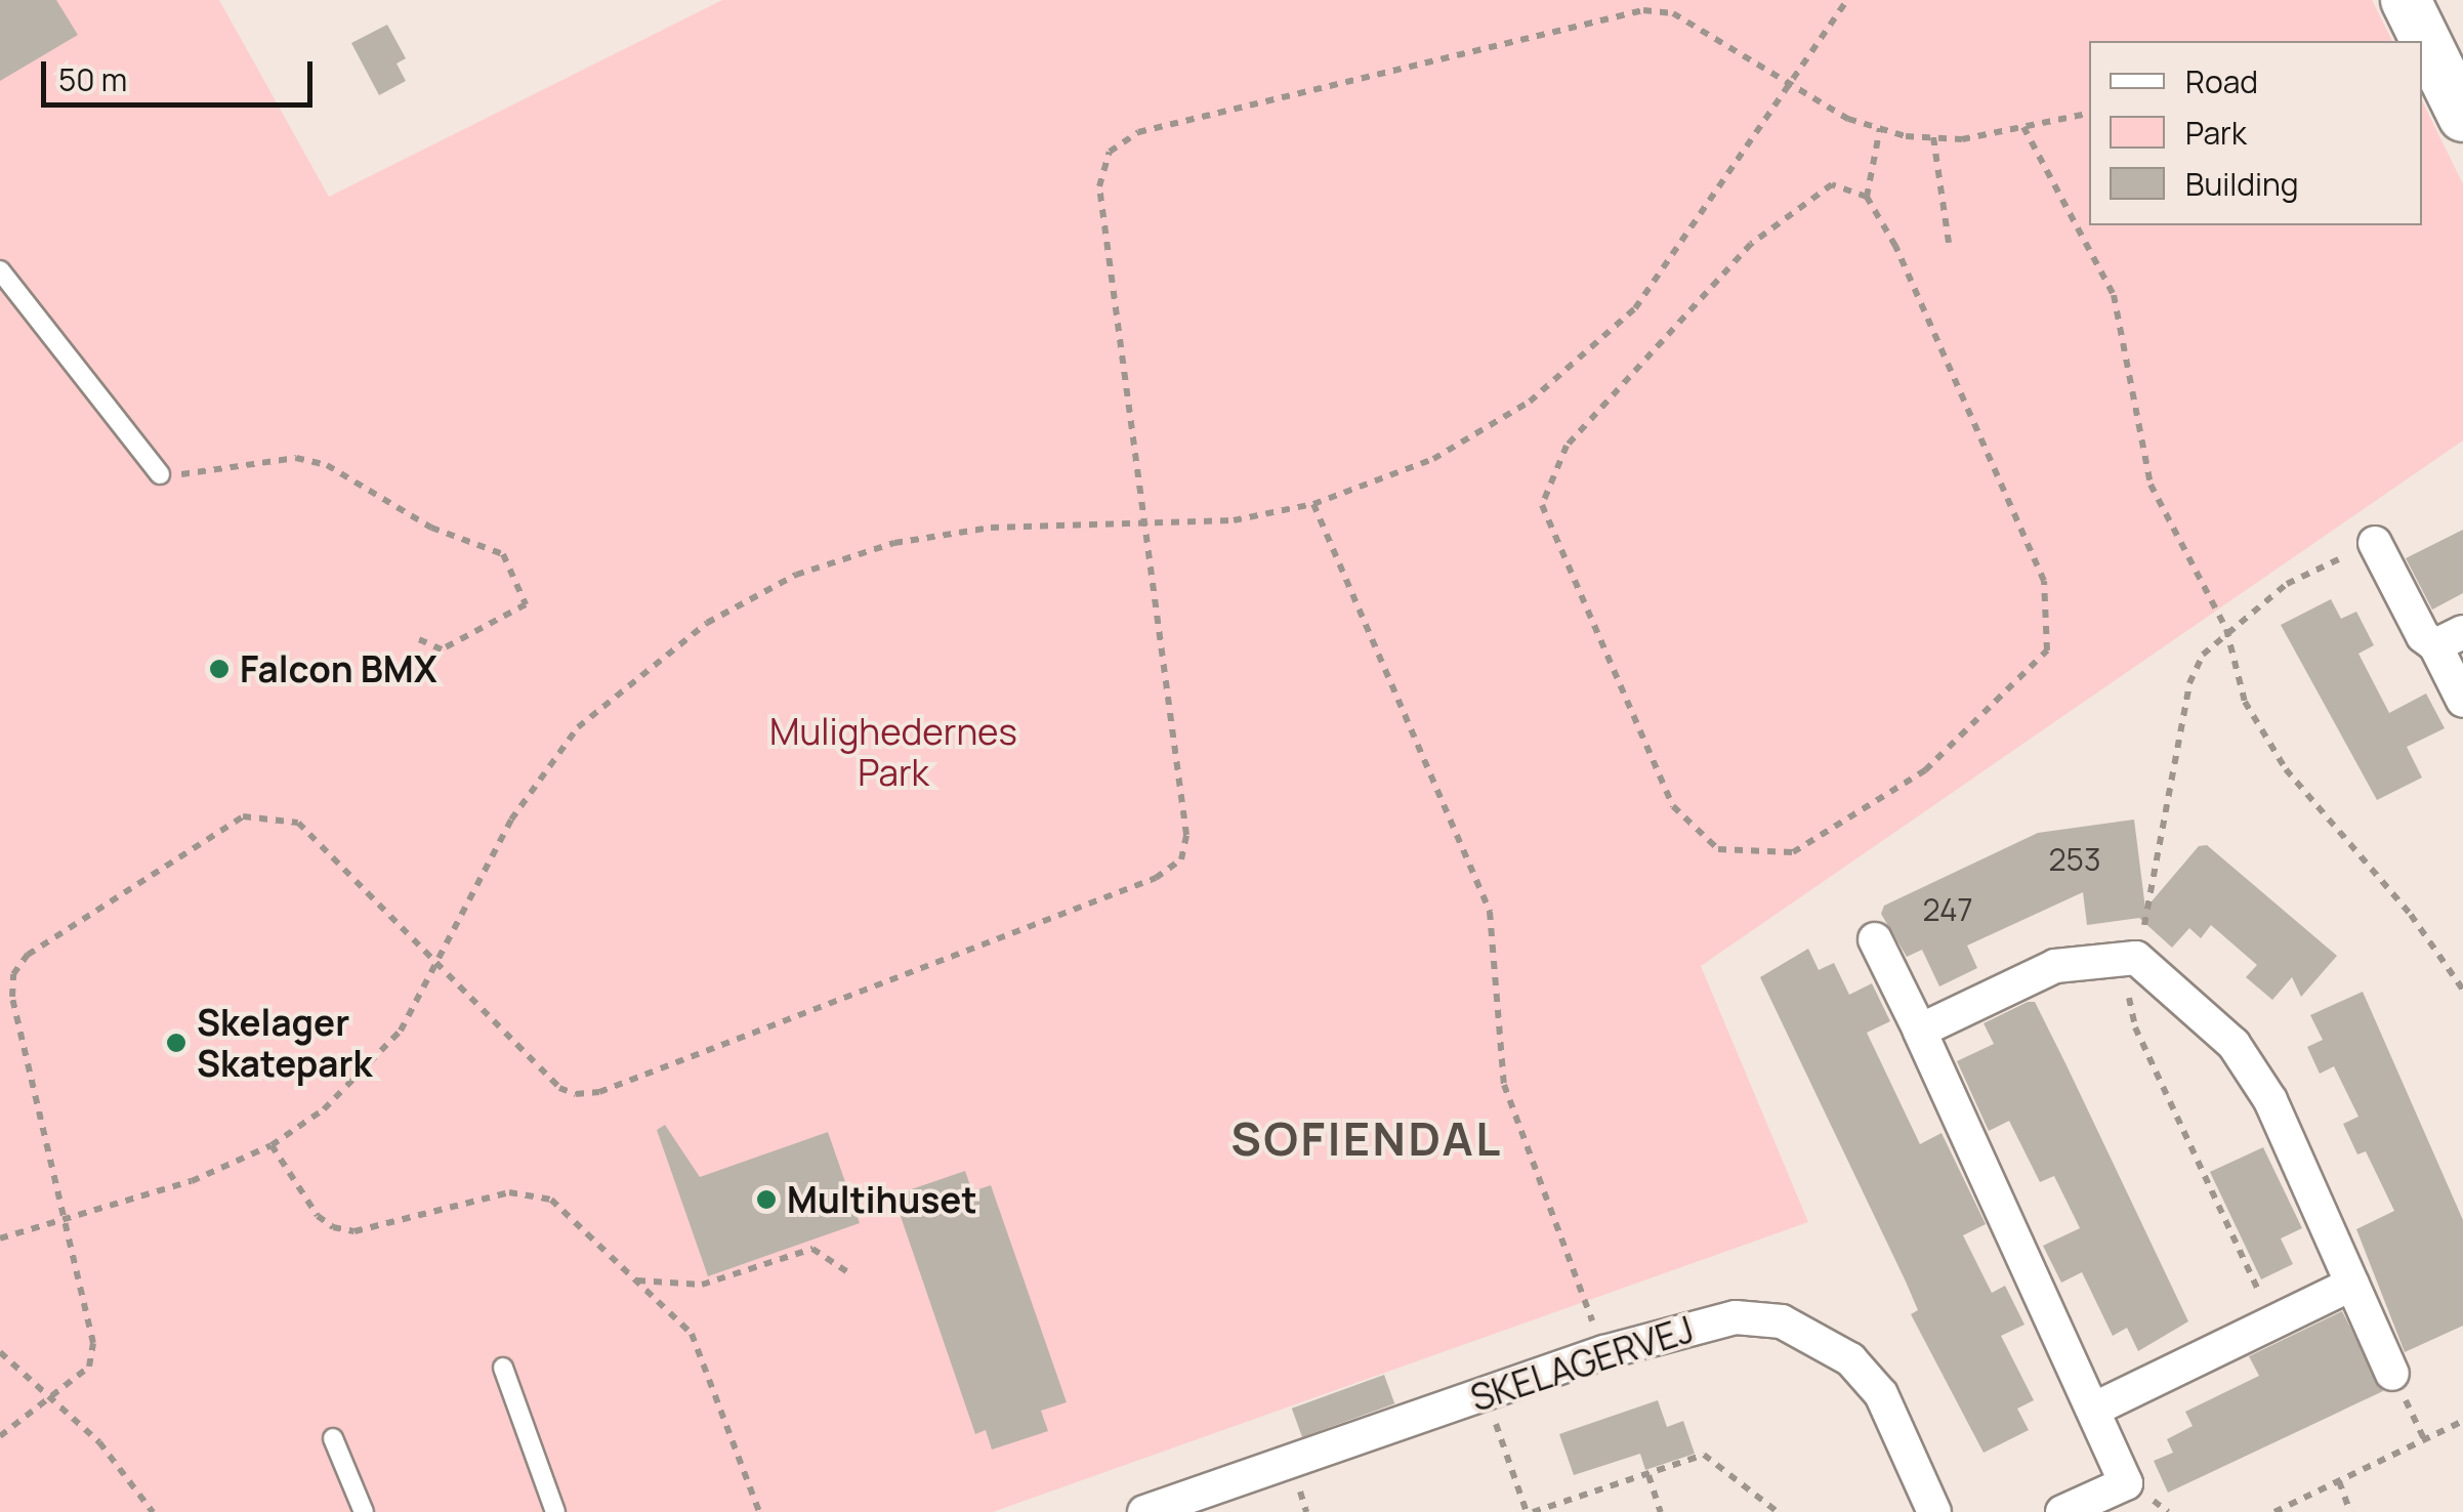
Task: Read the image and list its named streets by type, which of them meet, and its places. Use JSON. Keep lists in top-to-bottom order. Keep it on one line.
{"streets":{"street":["SKELAGERVEJ"]},"districts":["SOFIENDAL"],"parks":["Mulighedernes Park"],"places":["Falcon BMX","Skelager Skatepark","Multihuset"],"house_numbers":["253","247"],"legend":["Road","Park","Building"],"scale_bar":"50 m"}
